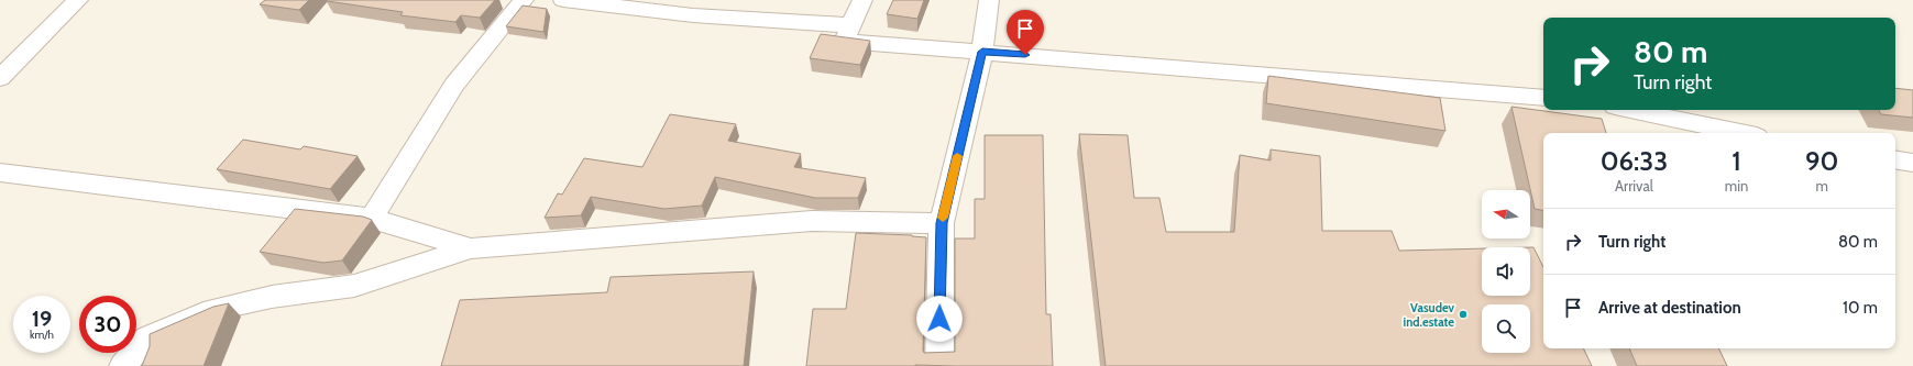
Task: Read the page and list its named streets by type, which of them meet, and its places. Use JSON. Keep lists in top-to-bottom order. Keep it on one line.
{"places":["Vasudev ind.estate"],"north":"left","page":{"turn":["80 m","Turn right"],"eta":["06:33","Arrival","1","min","90","m"],"list":[{"name":"Turn right","value":"80 m"},{"name":"Arrive at destination","value":"10 m"}],"speed":"19 km/h","limit":"30"}}
